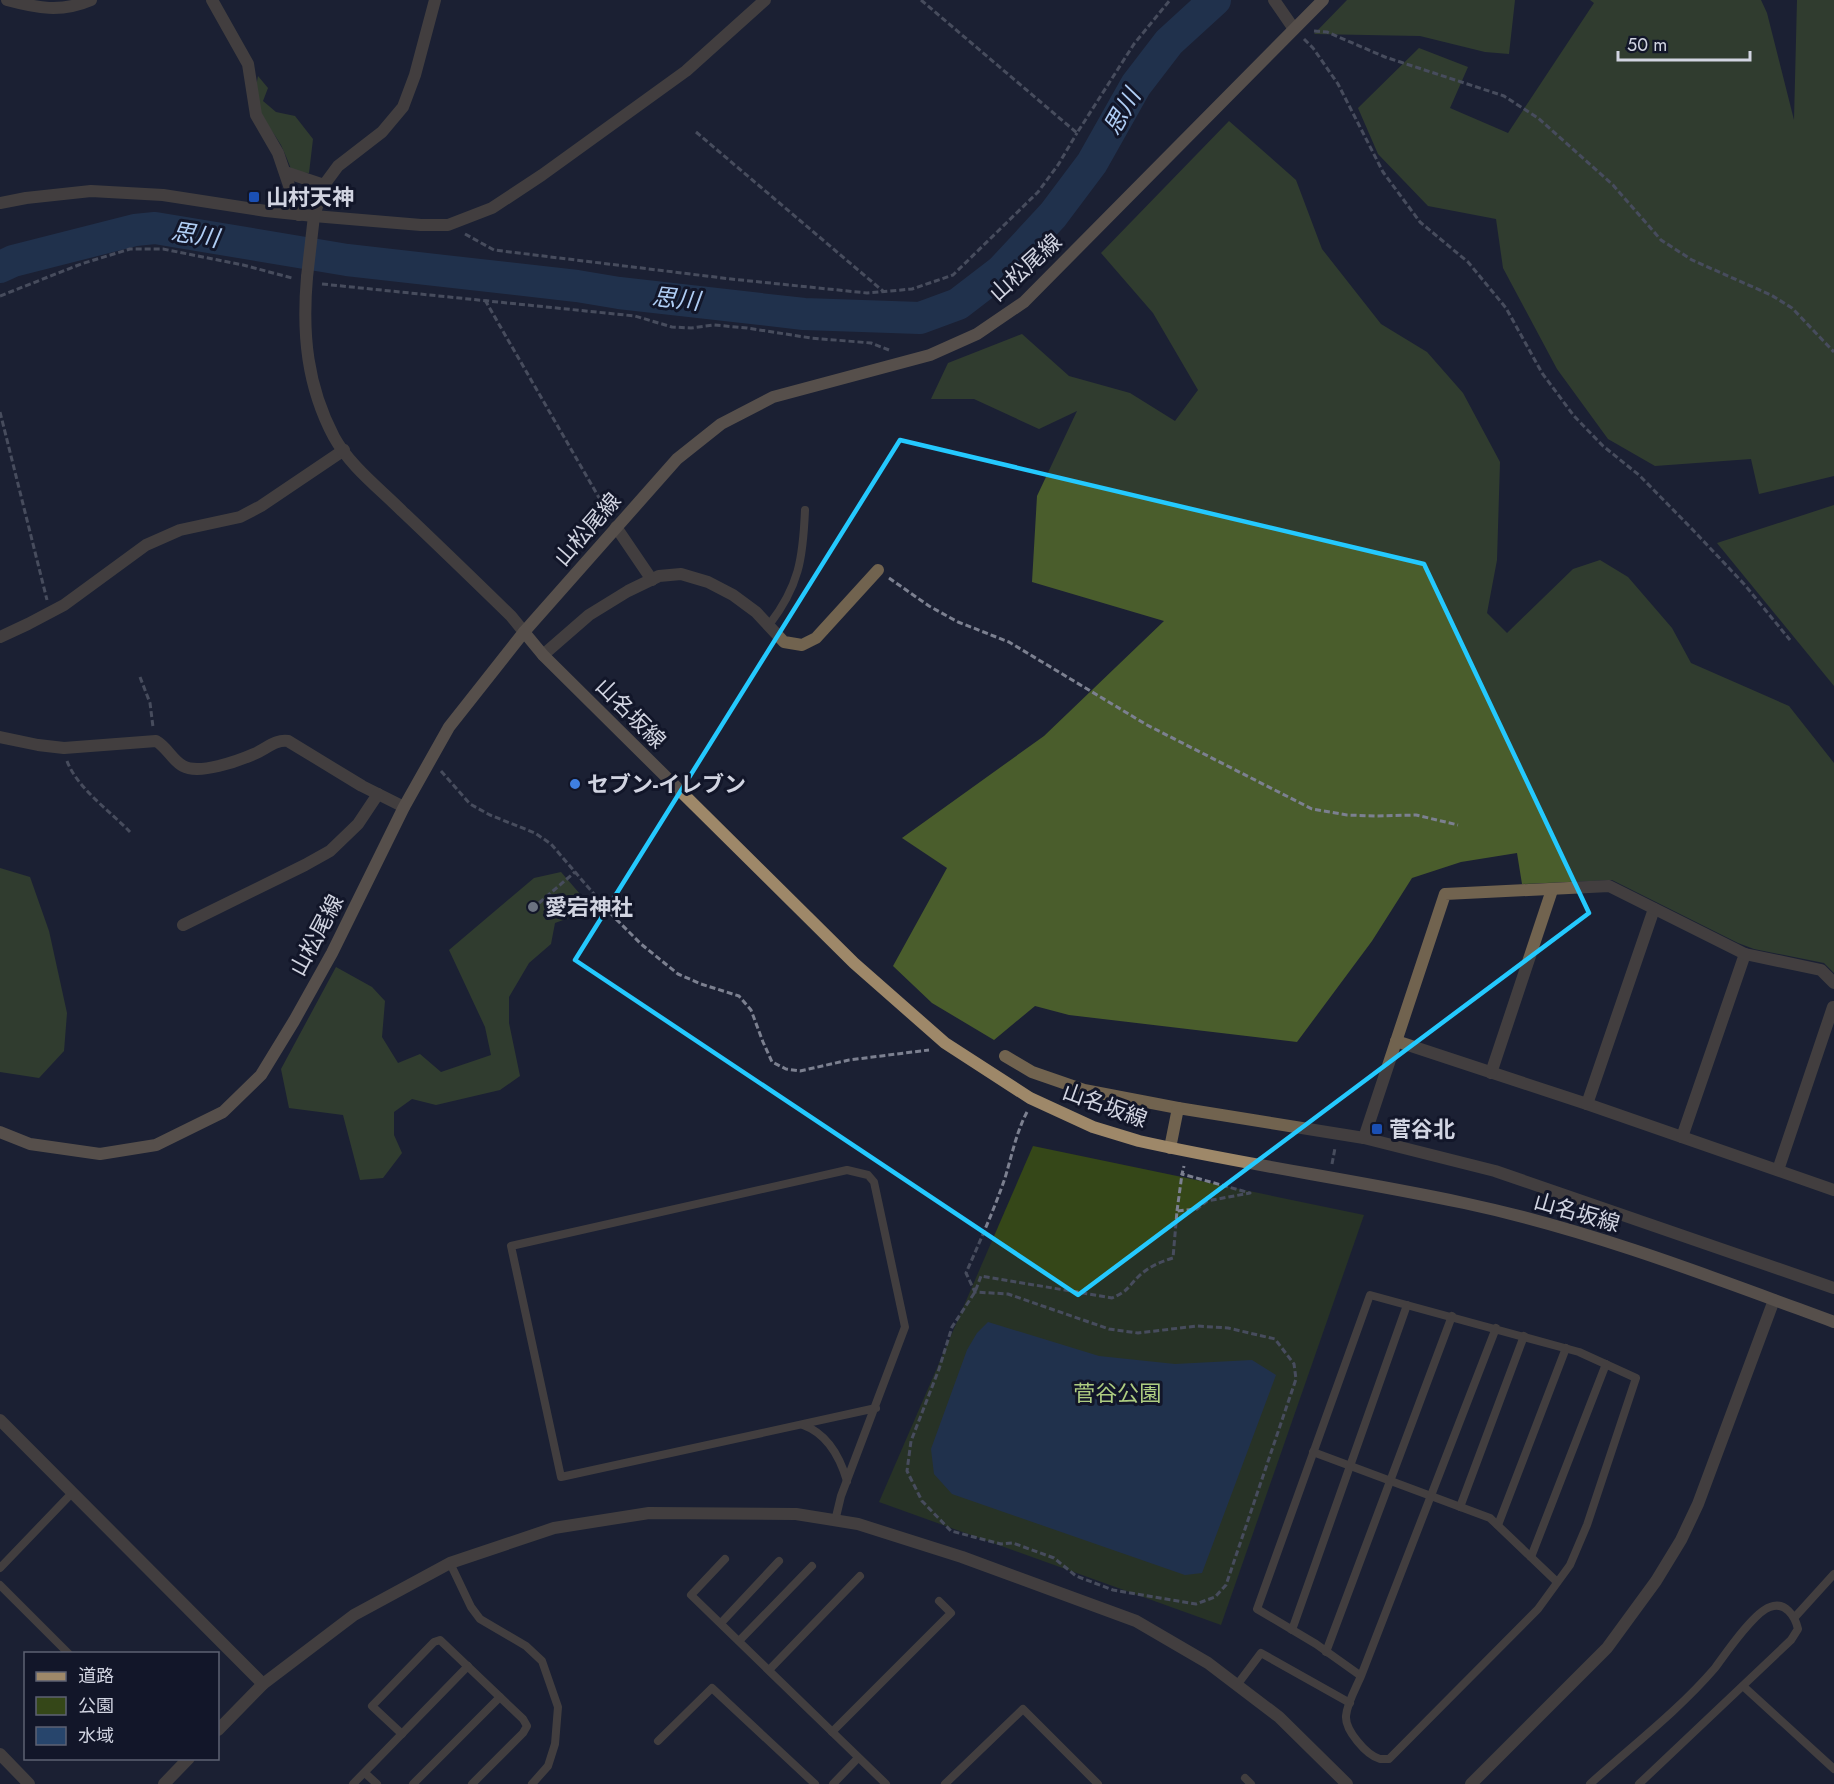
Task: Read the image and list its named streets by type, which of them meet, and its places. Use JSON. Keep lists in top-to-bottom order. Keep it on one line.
{"streets":{"main road":["山松尾線","山名坂線"]},"crossings":[["山松尾線","山名坂線"]],"water":["思川"],"parks":["菅谷公園"],"places":{"transit":["山村天神","菅谷北"],"other":["セブン-イレブン","愛宕神社"]},"legend":["道路","公園","水域"],"scale_bar":"50 m"}
